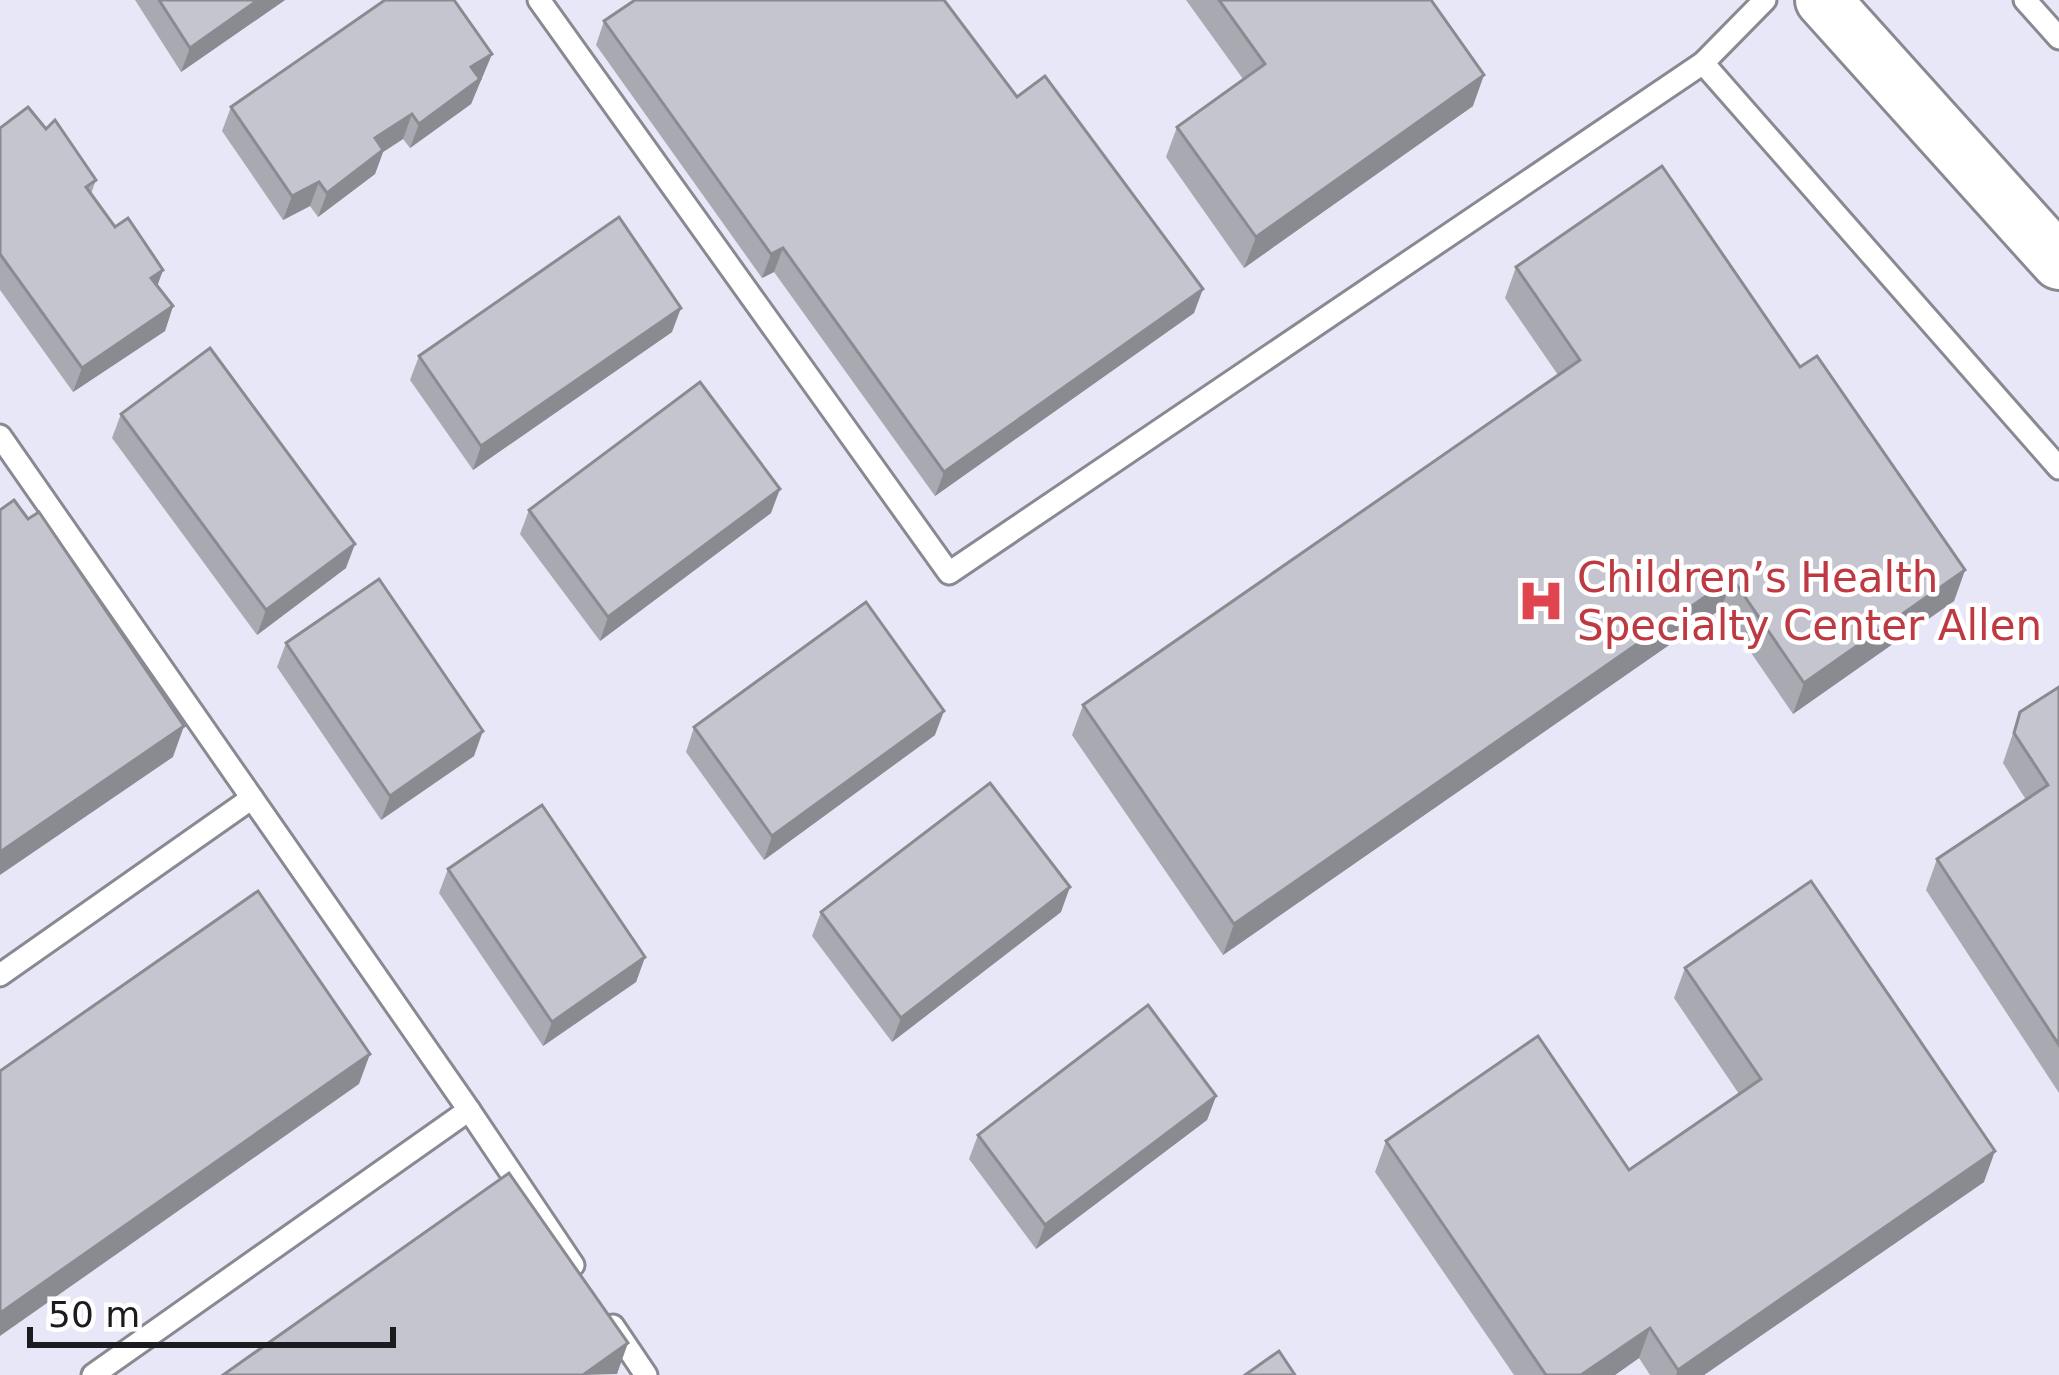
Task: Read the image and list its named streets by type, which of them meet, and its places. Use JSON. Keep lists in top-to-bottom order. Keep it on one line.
{"places":{"hospital":["Children’s Health Specialty Center Allen"]},"scale_bar":"50 m"}
